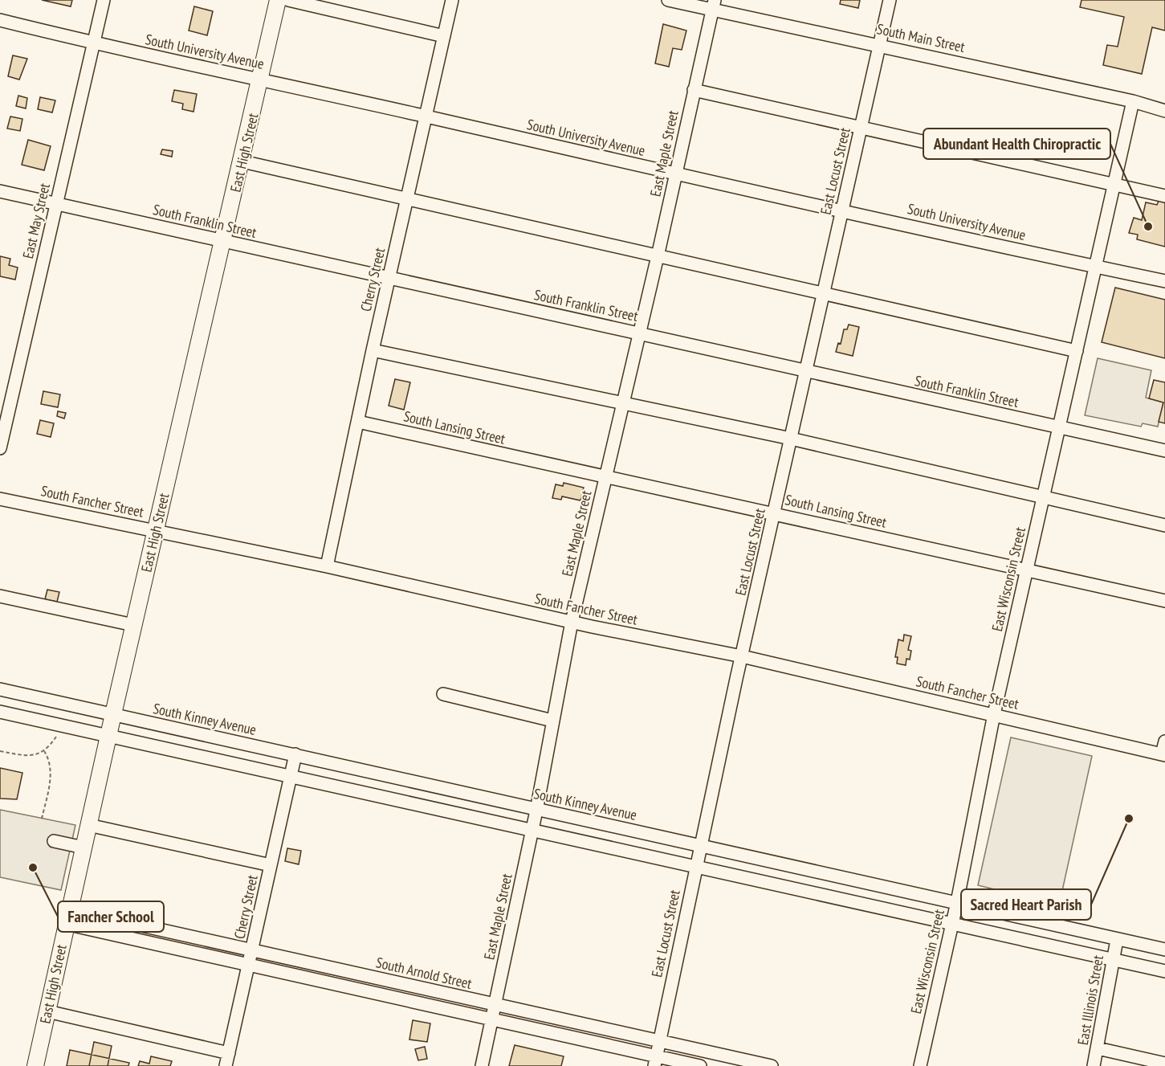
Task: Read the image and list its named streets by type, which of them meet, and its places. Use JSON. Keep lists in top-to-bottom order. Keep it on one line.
{"streets":{"main road":["East High Street"],"street":["South Main Street","South University Avenue","East Maple Street","East Locust Street","East May Street","South Franklin Street","Cherry Street","South Lansing Street","South Fancher Street","East Wisconsin Street","South Kinney Avenue","South Arnold Street","East Illinois Street"]},"crossings":[["South Main Street","East Maple Street"],["South Main Street","East Locust Street"],["South Main Street","East Wisconsin Street"],["South University Avenue","East High Street"],["South University Avenue","East Maple Street"],["South University Avenue","East Locust Street"],["South University Avenue","East May Street"],["South University Avenue","Cherry Street"],["South University Avenue","East Wisconsin Street"],["East High Street","South Franklin Street"],["East High Street","South Fancher Street"],["East High Street","South Kinney Avenue"],["East High Street","South Arnold Street"],["East Maple Street","South Franklin Street"],["East Maple Street","South Lansing Street"],["East Maple Street","South Fancher Street"],["East Maple Street","South Kinney Avenue"],["East Maple Street","South Arnold Street"],["East Locust Street","South Franklin Street"],["East Locust Street","South Lansing Street"],["East Locust Street","South Fancher Street"],["East Locust Street","South Kinney Avenue"],["East Locust Street","South Arnold Street"],["East May Street","South Franklin Street"],["South Franklin Street","Cherry Street"],["South Franklin Street","East Wisconsin Street"],["Cherry Street","South Lansing Street"],["Cherry Street","South Fancher Street"],["Cherry Street","South Kinney Avenue"],["Cherry Street","South Arnold Street"],["South Lansing Street","East Wisconsin Street"],["South Fancher Street","East Wisconsin Street"],["East Wisconsin Street","South Kinney Avenue"],["South Kinney Avenue","East Illinois Street"]],"places":["Abundant Health Chiropractic","Sacred Heart Parish","Fancher School"]}
